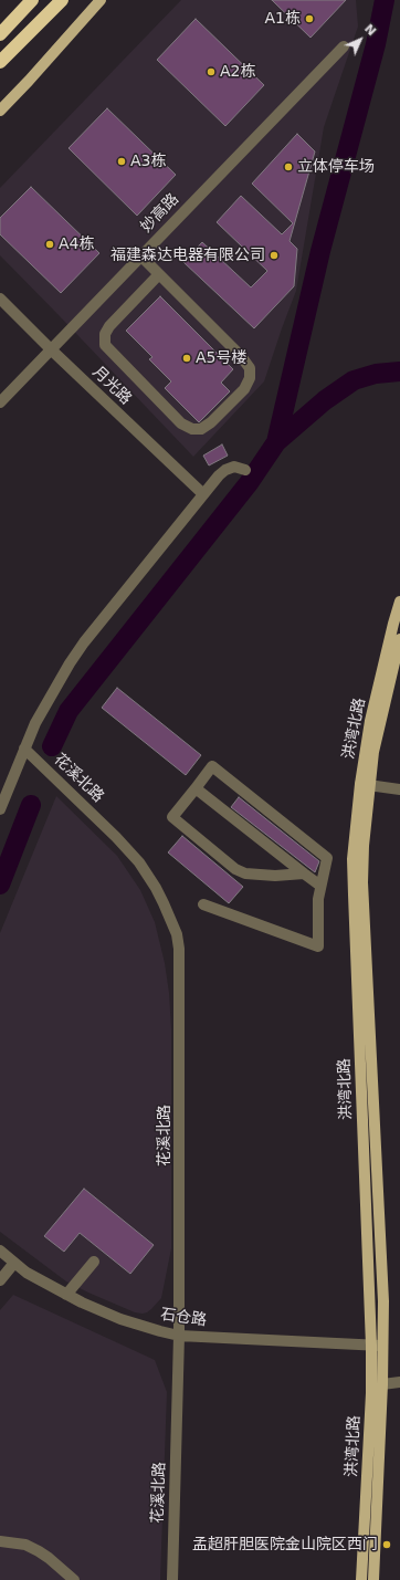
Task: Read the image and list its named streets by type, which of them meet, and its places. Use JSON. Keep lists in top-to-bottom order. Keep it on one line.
{"streets":{"main road":["洪湾北路"],"street":["妙高路","月光路","花溪北路","石仓路"]},"crossings":[["妙高路","月光路"],["洪湾北路","石仓路"],["花溪北路","石仓路"]],"places":["A1栋","A2栋","A3栋","立体停车场","A4栋","福建森达电器有限公司","A5号楼","孟超肝胆医院金山院区西门"],"north":"top right"}
